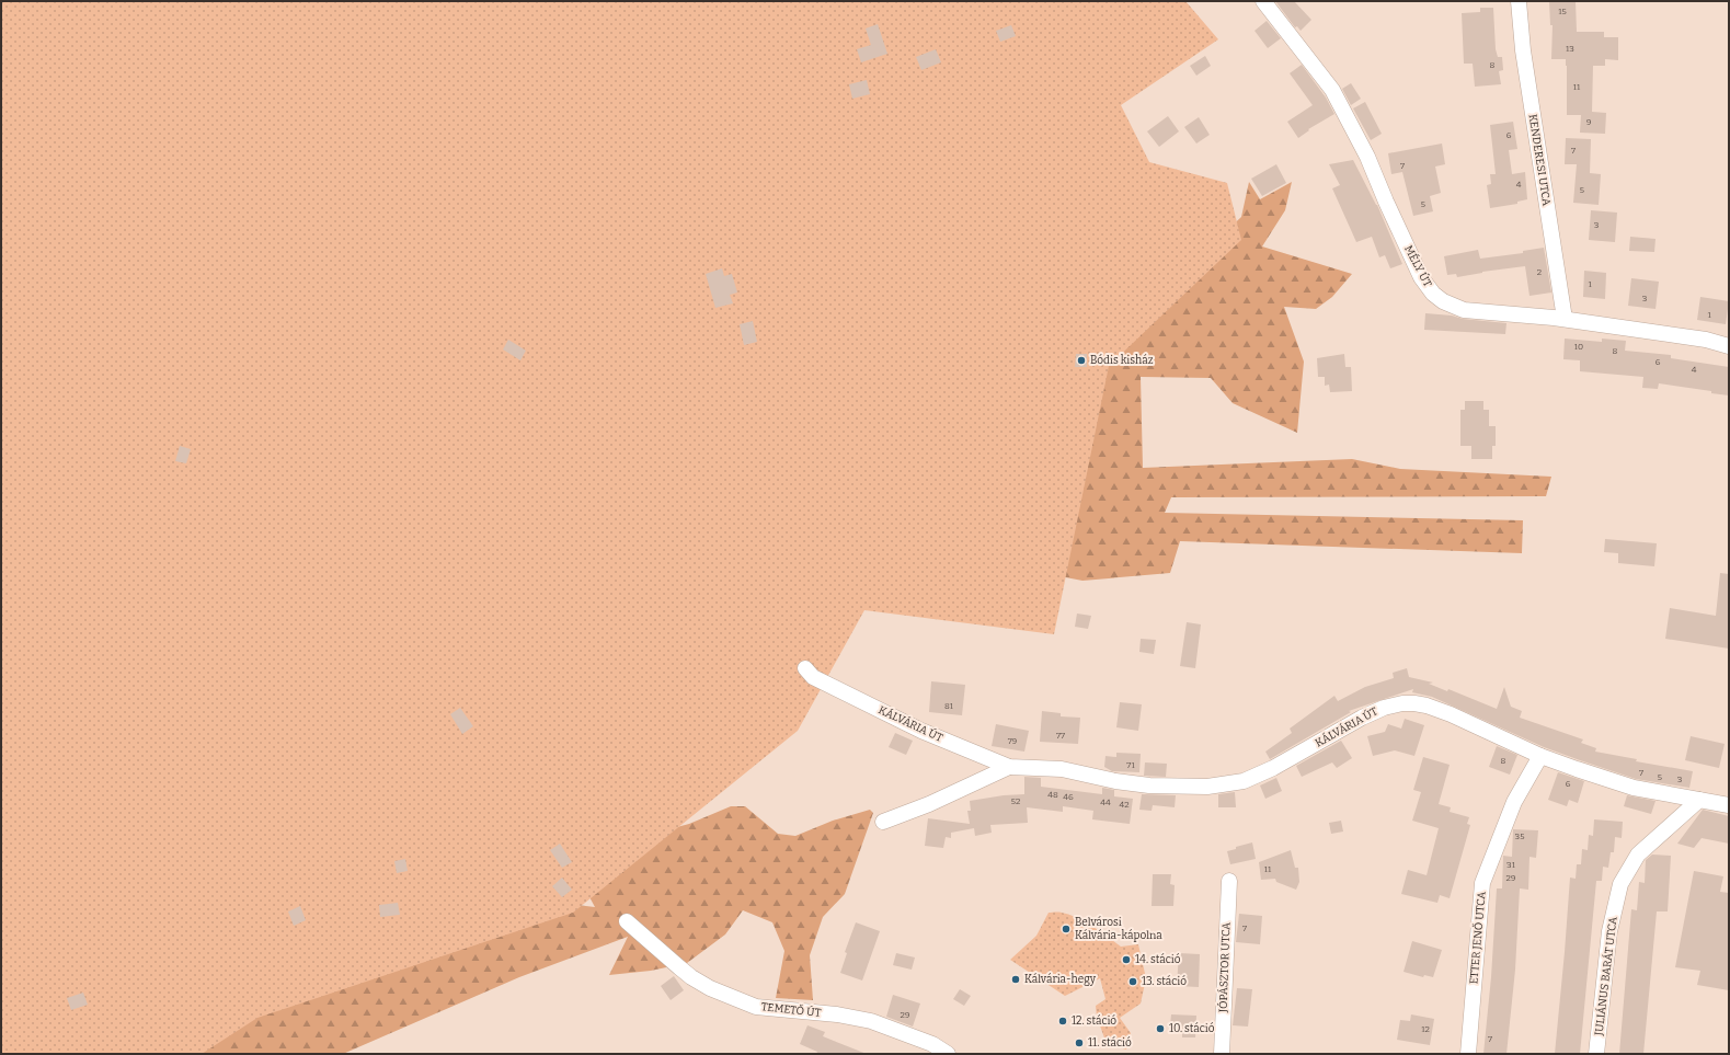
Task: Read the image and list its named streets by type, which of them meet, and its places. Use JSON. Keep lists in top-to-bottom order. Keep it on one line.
{"streets":{"street":["KENDERESI UTCA","MÉLY ÚT","KÁLVÁRIA ÚT","ETTER JENŐ UTCA","JÓPÁSZTOR UTCA","JULIÁNUS BARÁT UTCA","TEMETŐ ÚT"]},"crossings":[["KENDERESI UTCA","MÉLY ÚT"],["KÁLVÁRIA ÚT","ETTER JENŐ UTCA"],["KÁLVÁRIA ÚT","JULIÁNUS BARÁT UTCA"]],"places":["Bódis kisház","Belvárosi Kálvária-kápolna","14. stáció","Kálvária-hegy","13. stáció","12. stáció","10. stáció","11. stáció"],"house_numbers":["15","13","8","11","9","6","7","7","4","5","5","3","2","1","3","1","10","8","6","4","81","77","79","8","71","7","5","3","6","48","46","52","44","42","35","31","11","29","7","29","12","7"]}
